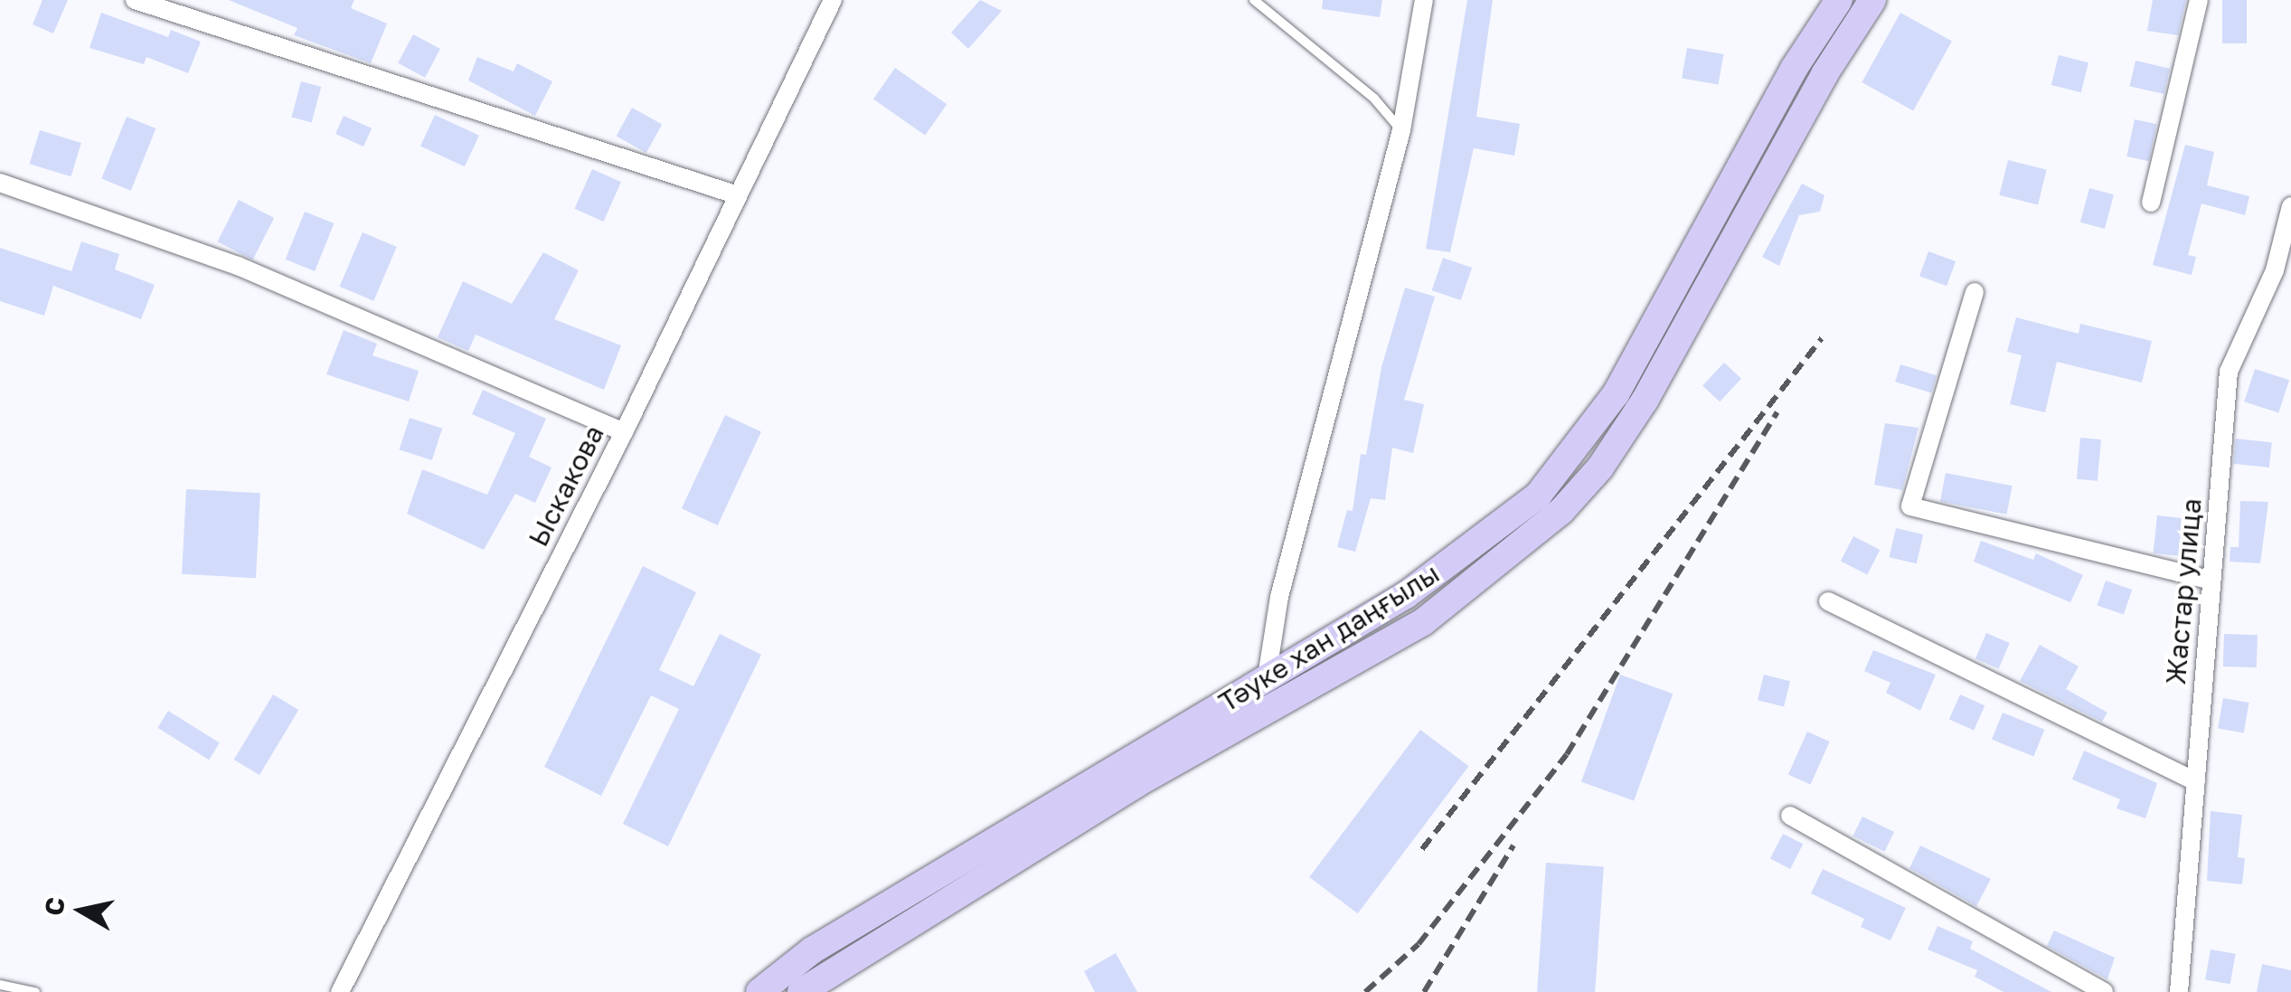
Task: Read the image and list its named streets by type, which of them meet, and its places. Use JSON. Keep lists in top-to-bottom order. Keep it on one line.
{"streets":{"main road":["Тәуке хан даңғылы"],"street":["Ыскакова","Жастар улица"]},"north":"left"}
